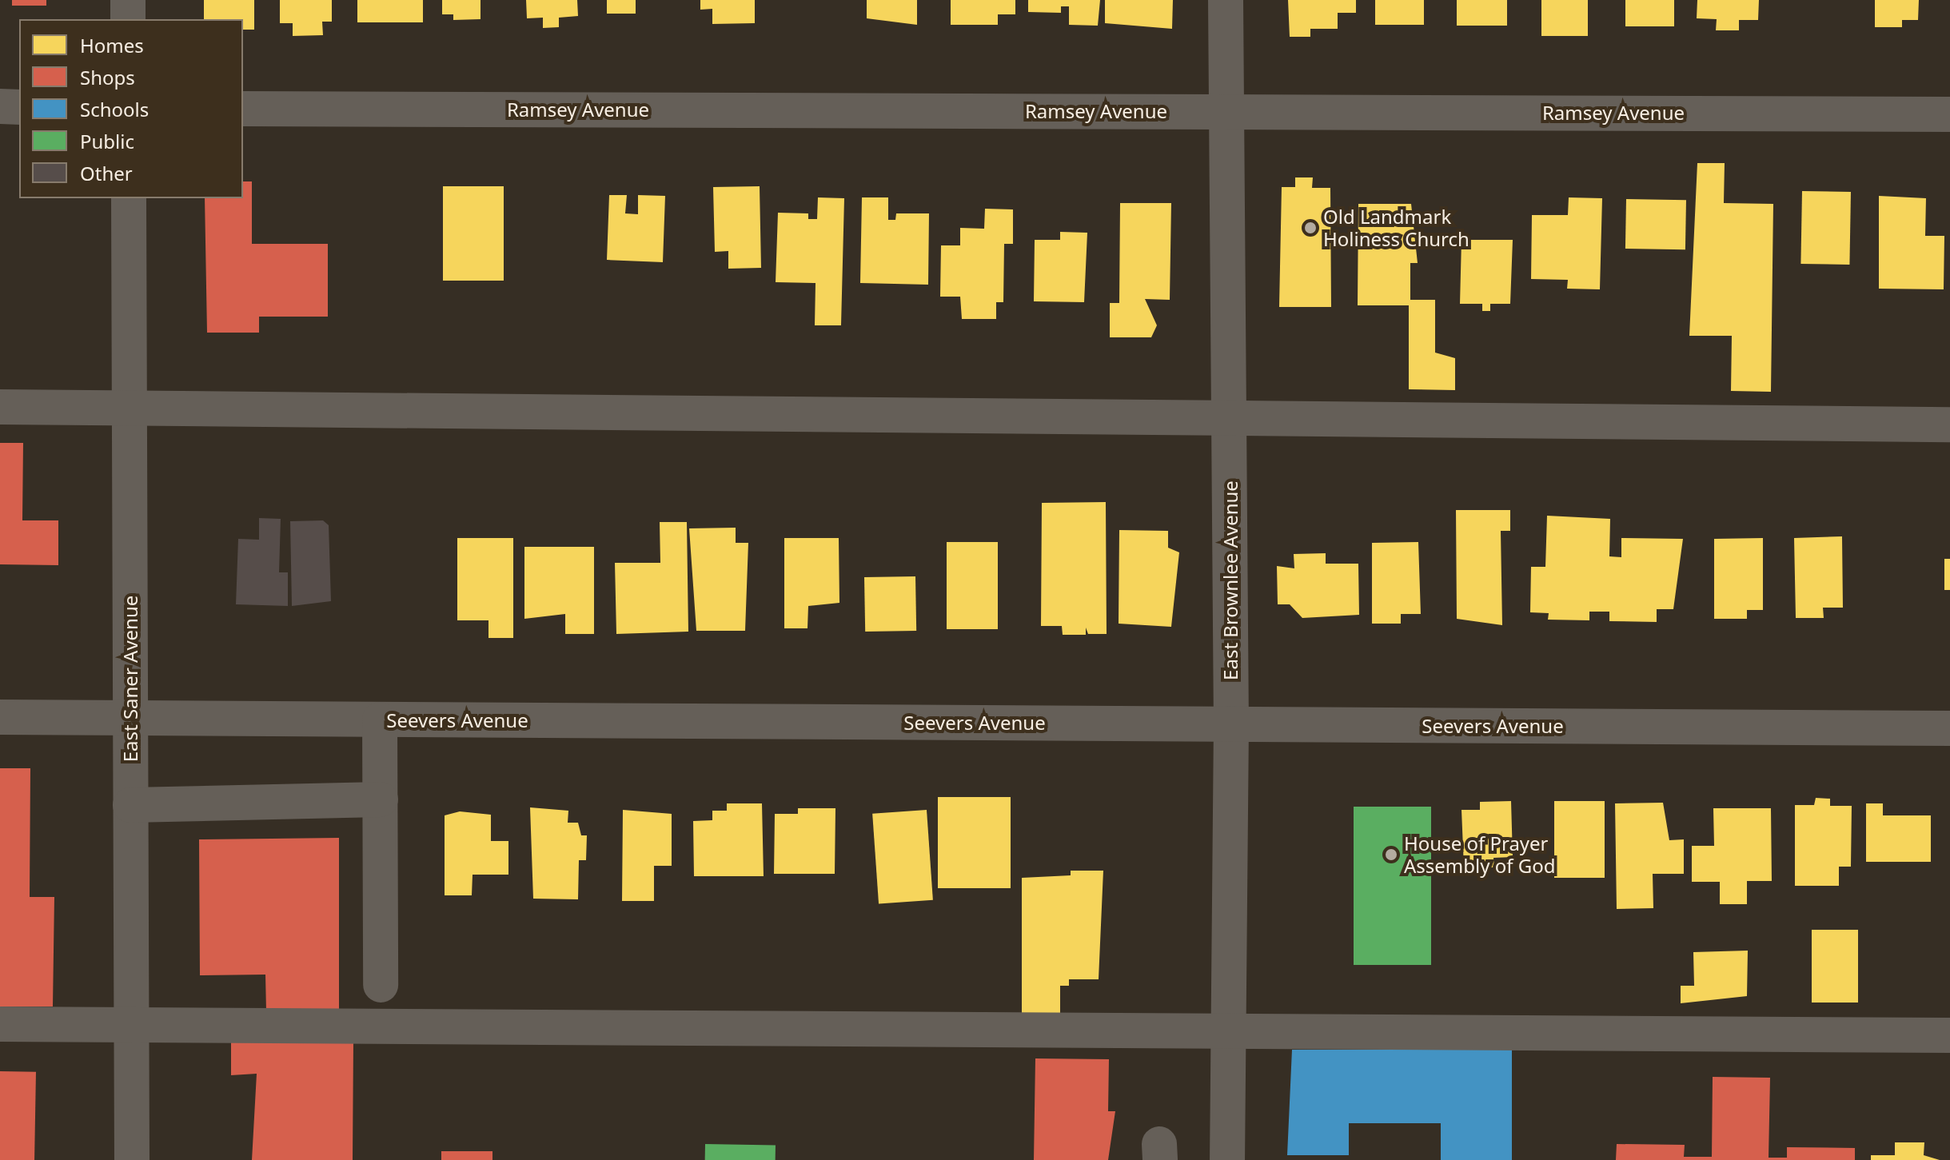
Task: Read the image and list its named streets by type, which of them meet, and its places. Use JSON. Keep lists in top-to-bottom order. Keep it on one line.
{"streets":{"street":["Ramsey Avenue","East Brownlee Avenue","East Saner Avenue","Seevers Avenue"]},"crossings":[["Ramsey Avenue","East Brownlee Avenue"],["East Brownlee Avenue","Seevers Avenue"],["East Saner Avenue","Seevers Avenue"]],"places":["Old Landmark Holiness Church","House of Prayer Assembly of God"],"legend":["Homes","Shops","Schools","Public","Other"]}
